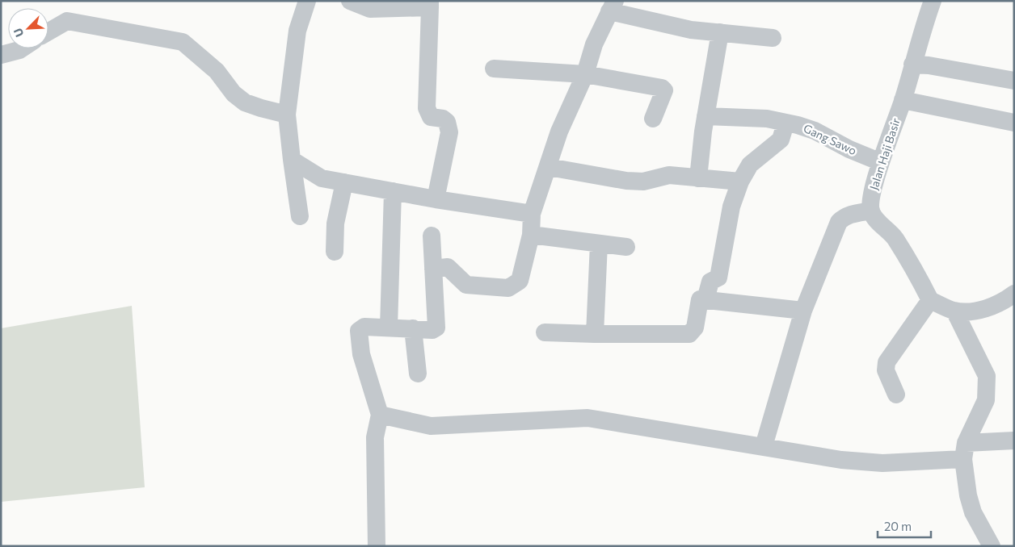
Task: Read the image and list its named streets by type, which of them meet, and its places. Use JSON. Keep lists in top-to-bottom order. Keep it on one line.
{"streets":{"street":["Gang Sawo","Jalan Haji Basir"]},"crossings":[["Gang Sawo","Jalan Haji Basir"]],"scale_bar":"20 m","north":"bottom left"}
